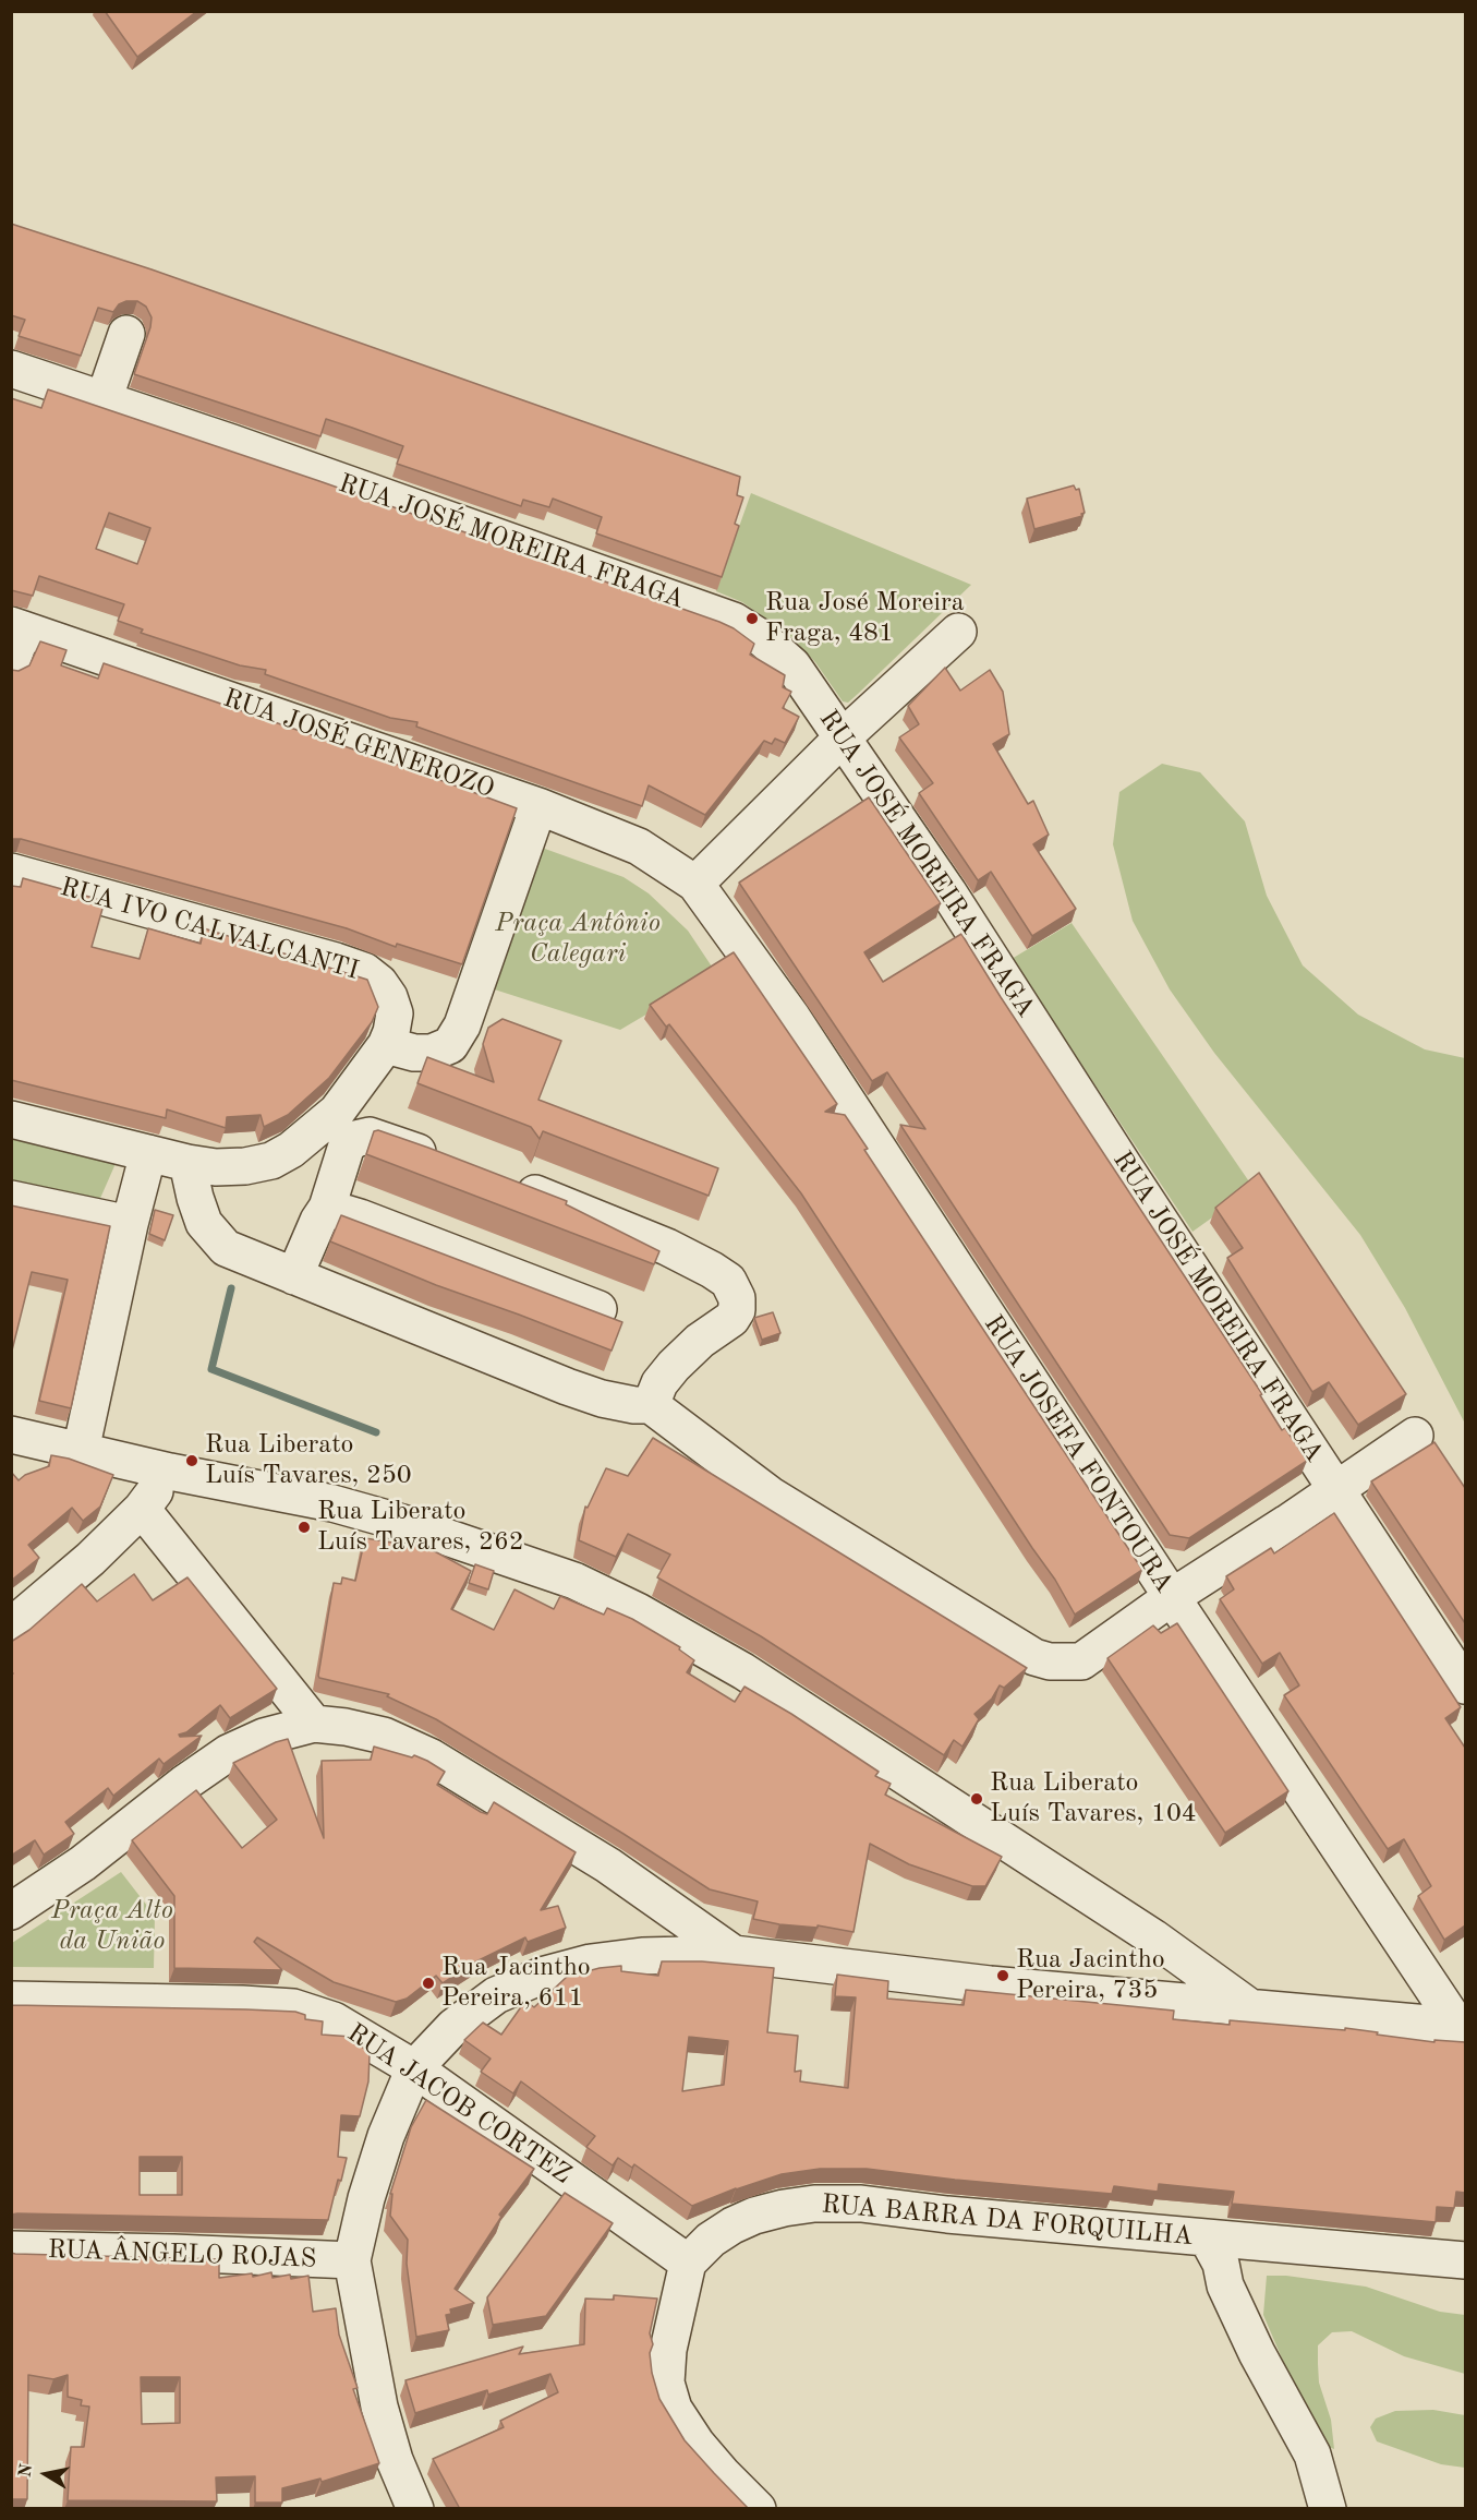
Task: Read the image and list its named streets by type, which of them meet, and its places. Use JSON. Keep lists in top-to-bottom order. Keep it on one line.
{"streets":{"street":["RUA JOSÉ MOREIRA FRAGA","RUA JOSÉ GENEROZO","RUA IVO CALVALCANTI","RUA JOSEFA FONTOURA","RUA JACOB CORTEZ","RUA BARRA DA FORQUILHA","RUA ÂNGELO ROJAS"]},"crossings":[["RUA JOSÉ GENEROZO","RUA JOSEFA FONTOURA"],["RUA JACOB CORTEZ","RUA BARRA DA FORQUILHA"]],"parks":["Praça Antônio Calegari","Praça Alto da União"],"places":["Rua José Moreira Fraga, 481","Rua Liberato Luís Tavares, 250","Rua Liberato Luís Tavares, 262","Rua Liberato Luís Tavares, 104","Rua Jacintho Pereira, 735","Rua Jacintho Pereira, 611"],"north":"left"}
